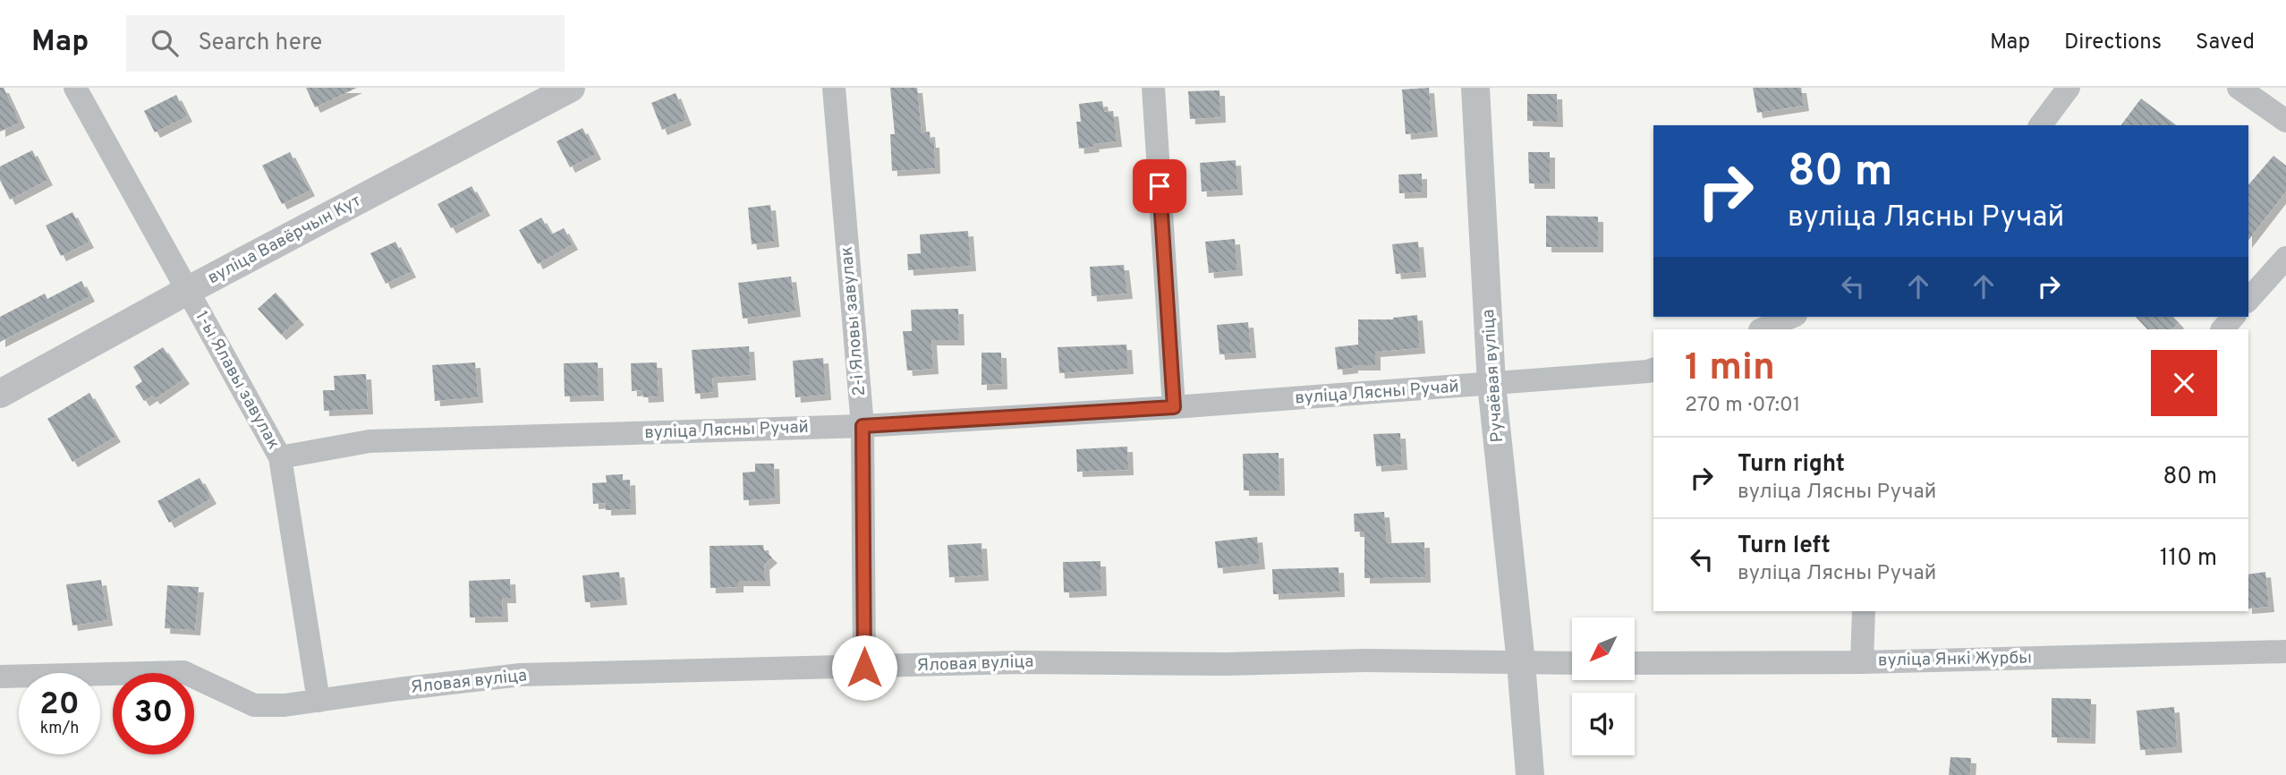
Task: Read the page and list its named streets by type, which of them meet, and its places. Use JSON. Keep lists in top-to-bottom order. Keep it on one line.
{"streets":{"street":["вуліца Вавёрчын Кут","2-і Яловы завулак","Ручаёвая вуліца","1-ы Ялавы завулак","вуліца Лясны Ручай","вуліца Янкі Журбы","Яловая вуліца"]},"crossings":[["вуліца Вавёрчын Кут","1-ы Ялавы завулак"],["2-і Яловы завулак","вуліца Лясны Ручай"],["2-і Яловы завулак","Яловая вуліца"],["Ручаёвая вуліца","вуліца Лясны Ручай"],["Ручаёвая вуліца","Яловая вуліца"],["1-ы Ялавы завулак","вуліца Лясны Ручай"],["1-ы Ялавы завулак","Яловая вуліца"]],"north":"bottom left","page":{"header":"Map","search":"Search here","nav":["Map","Directions","Saved"],"turn":["80 m","вуліца Лясны Ручай"],"heading":["1 min","270 m · 07:01"],"list":[{"name":"Turn right","note":"вуліца Лясны Ручай","value":"80 m"},{"name":"Turn left","note":"вуліца Лясны Ручай","value":"110 m"}],"speed":"20 km/h","limit":"30"}}
